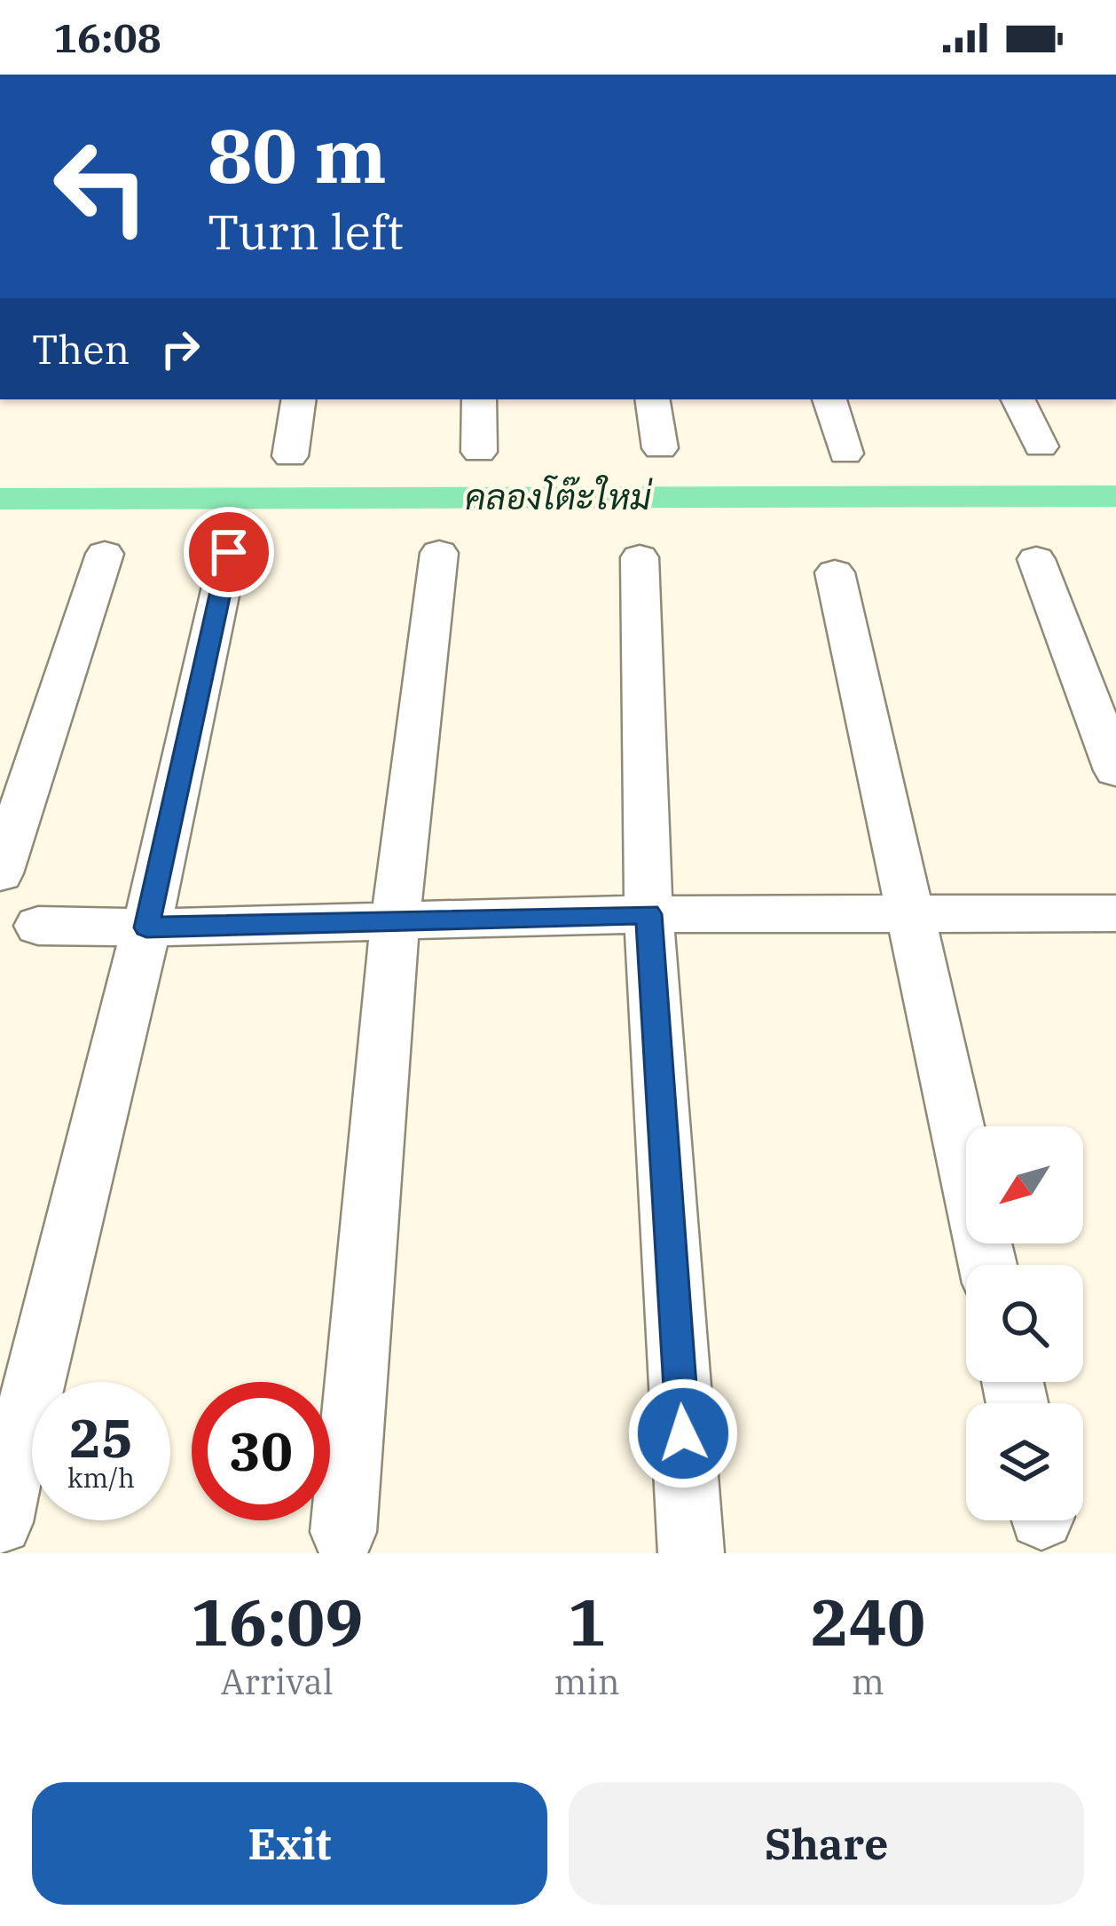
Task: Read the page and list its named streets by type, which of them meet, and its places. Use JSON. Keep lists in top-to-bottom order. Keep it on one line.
{"water":["คลองโต๊ะใหม่"],"north":"bottom left","page":{"status":"16:08","turn":["80 m","Turn left"],"then":"Then","speed":"25 km/h","limit":"30","eta":["16:09","Arrival","1","min","240","m"],"buttons":["Exit","Share"]}}
